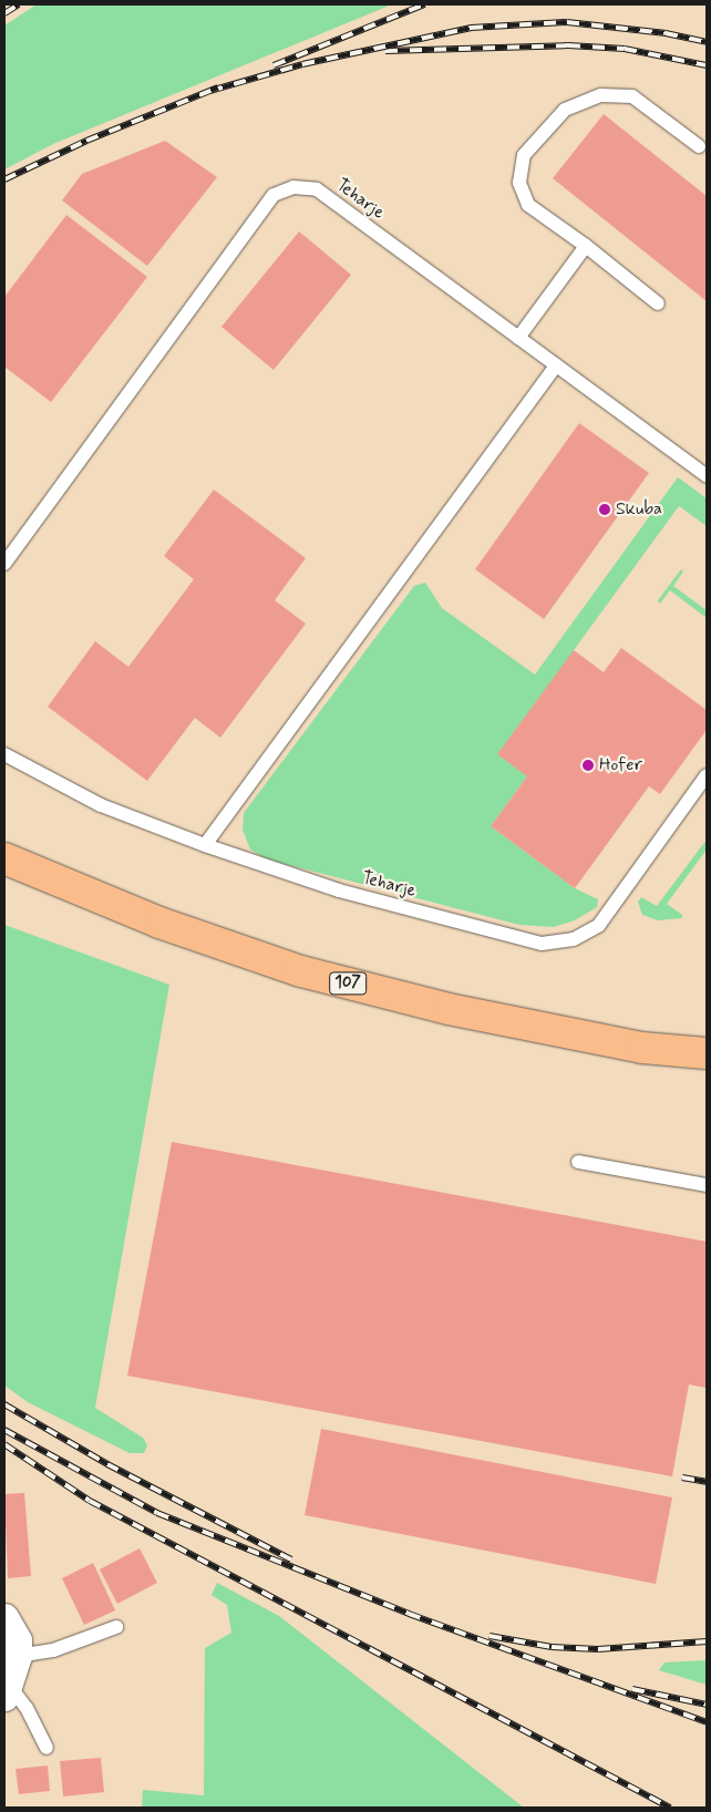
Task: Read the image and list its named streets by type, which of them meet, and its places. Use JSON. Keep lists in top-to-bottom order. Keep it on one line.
{"streets":{"main road":["107"],"lane":["Teharje"]},"places":["Skuba","Hofer"]}
